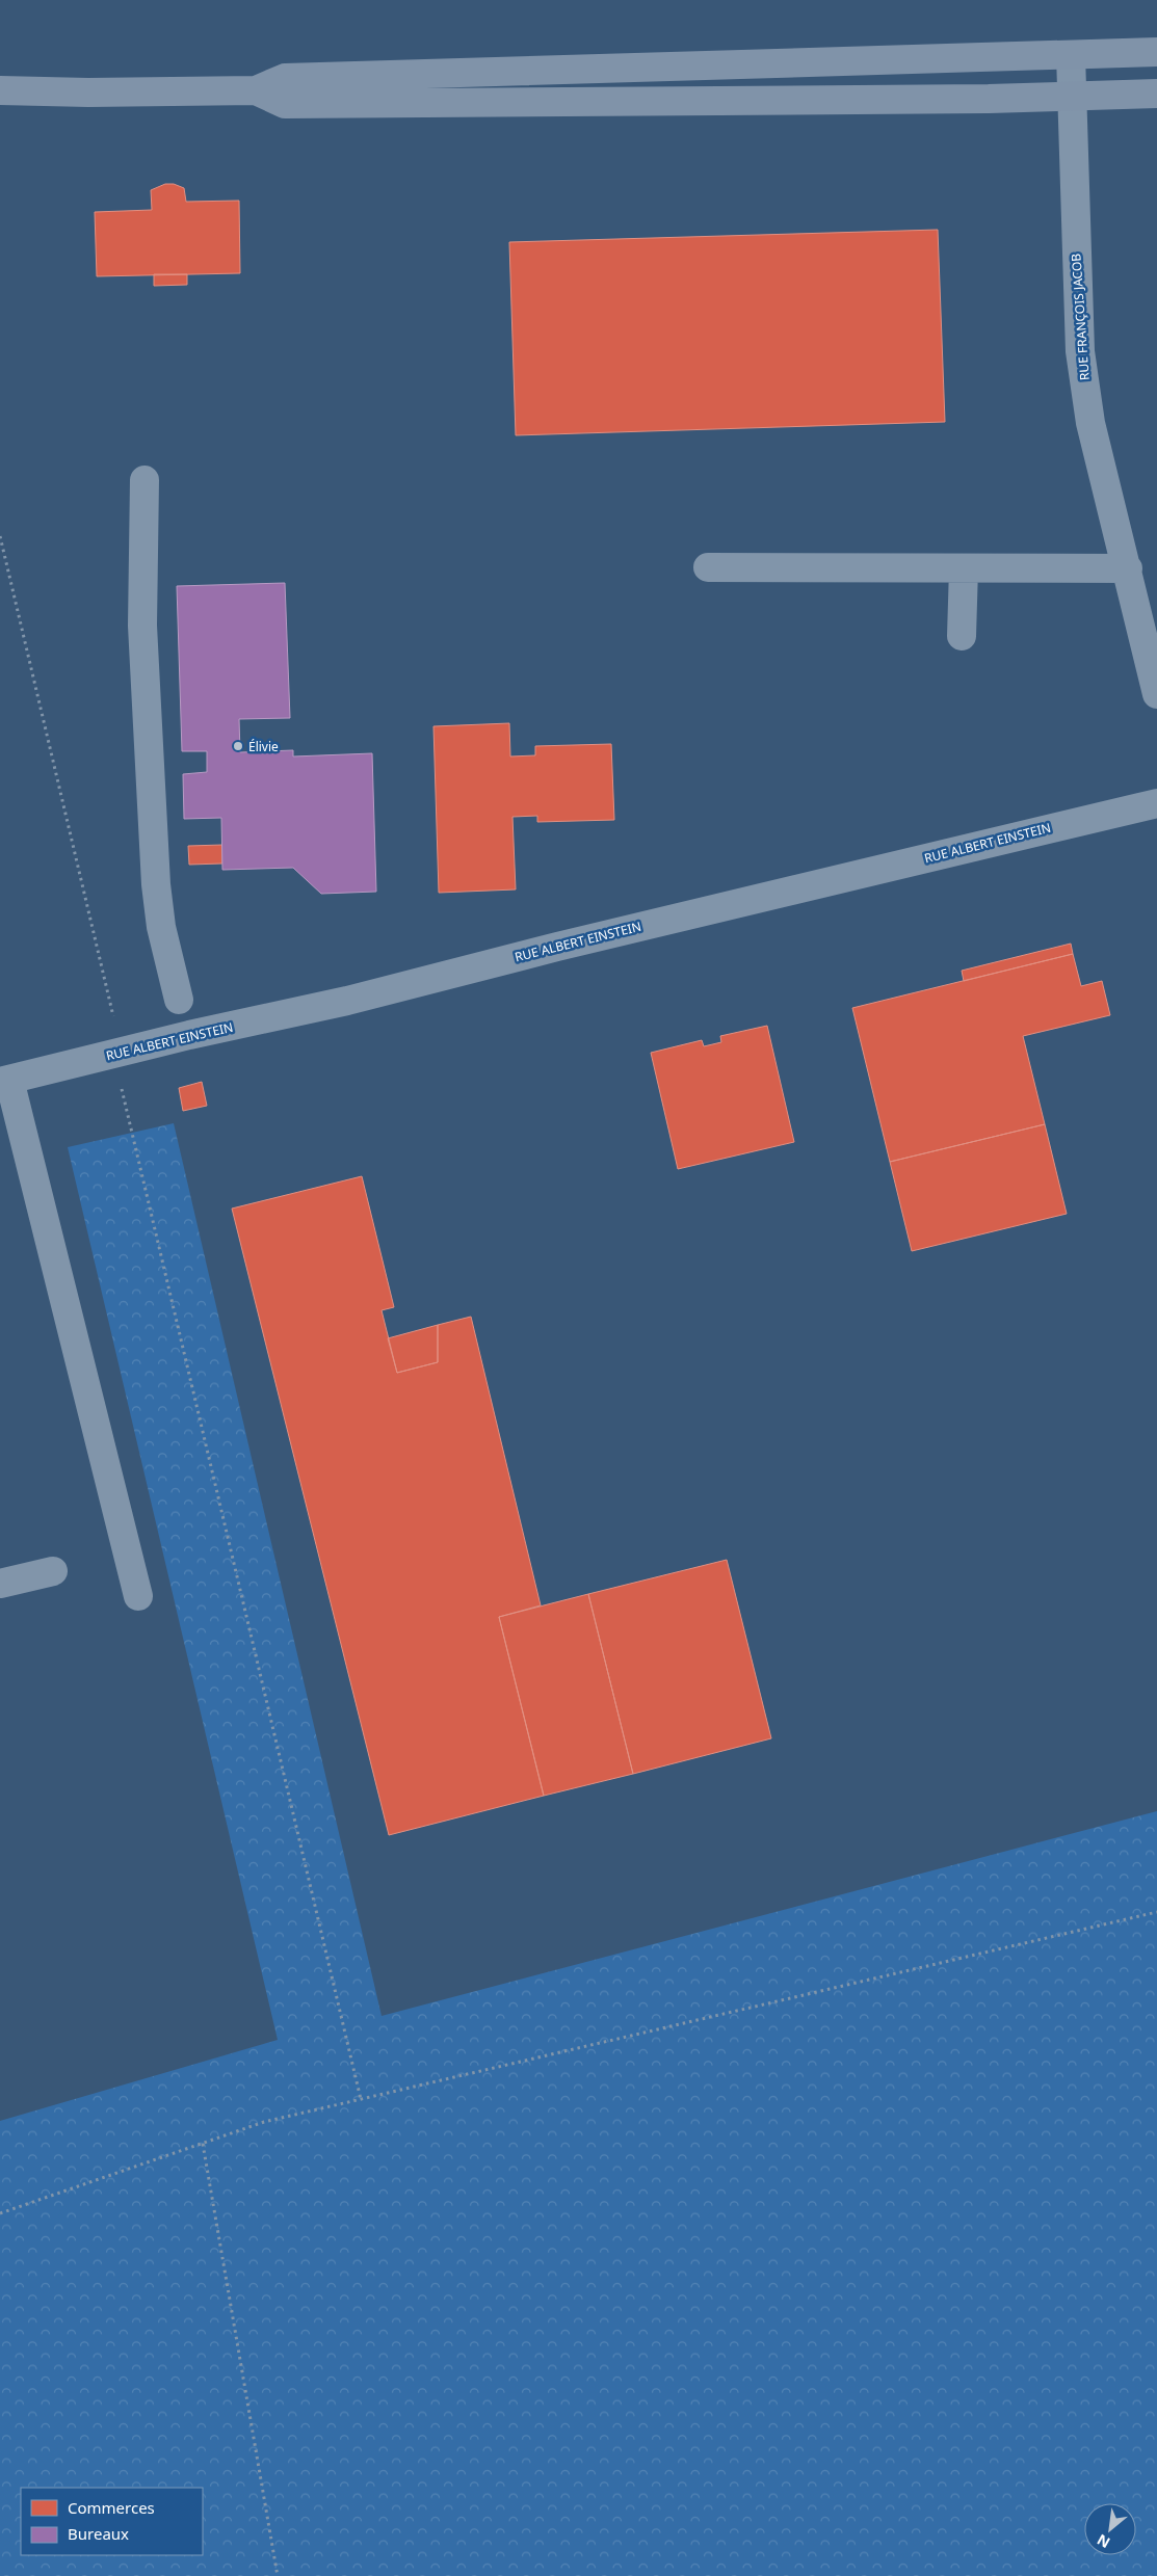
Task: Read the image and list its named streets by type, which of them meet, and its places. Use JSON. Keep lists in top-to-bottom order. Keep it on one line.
{"streets":{"street":["RUE FRANÇOIS JACOB","RUE ALBERT EINSTEIN"]},"places":["Élivie"],"legend":["Commerces","Bureaux"],"north":"bottom left"}
